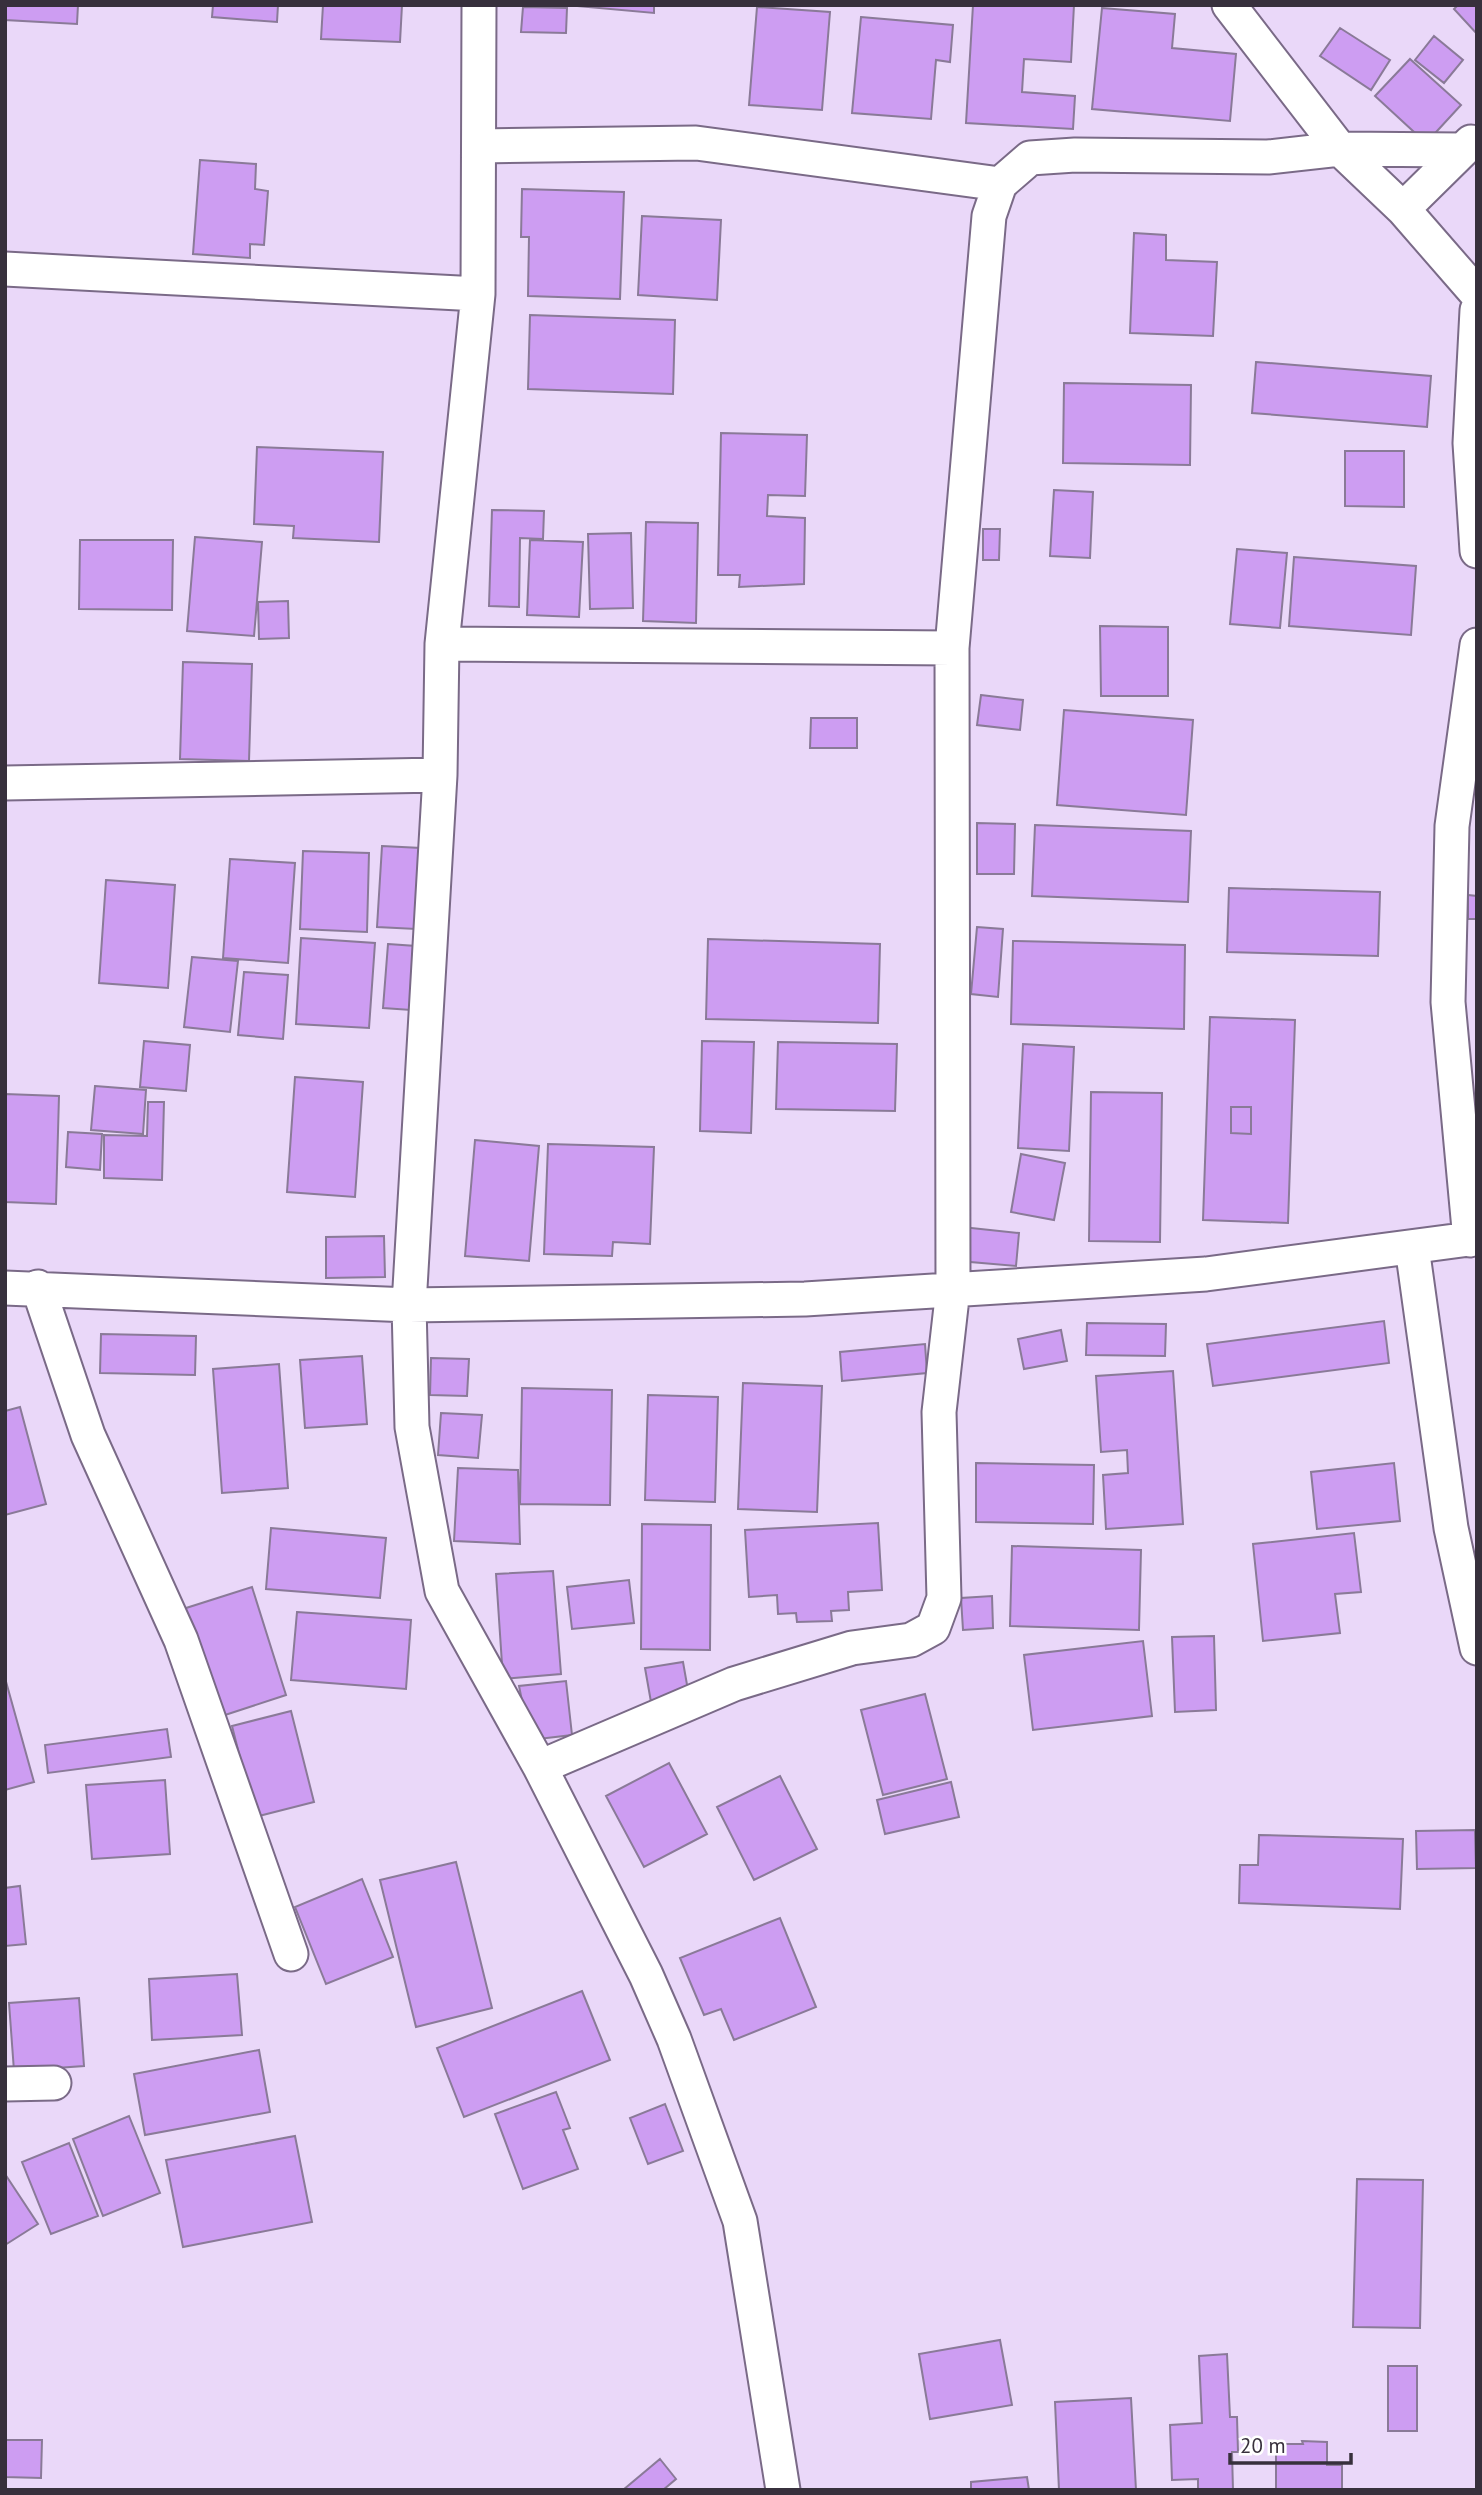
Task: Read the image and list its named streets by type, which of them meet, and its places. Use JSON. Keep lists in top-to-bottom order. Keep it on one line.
{"scale_bar":"20 m"}
